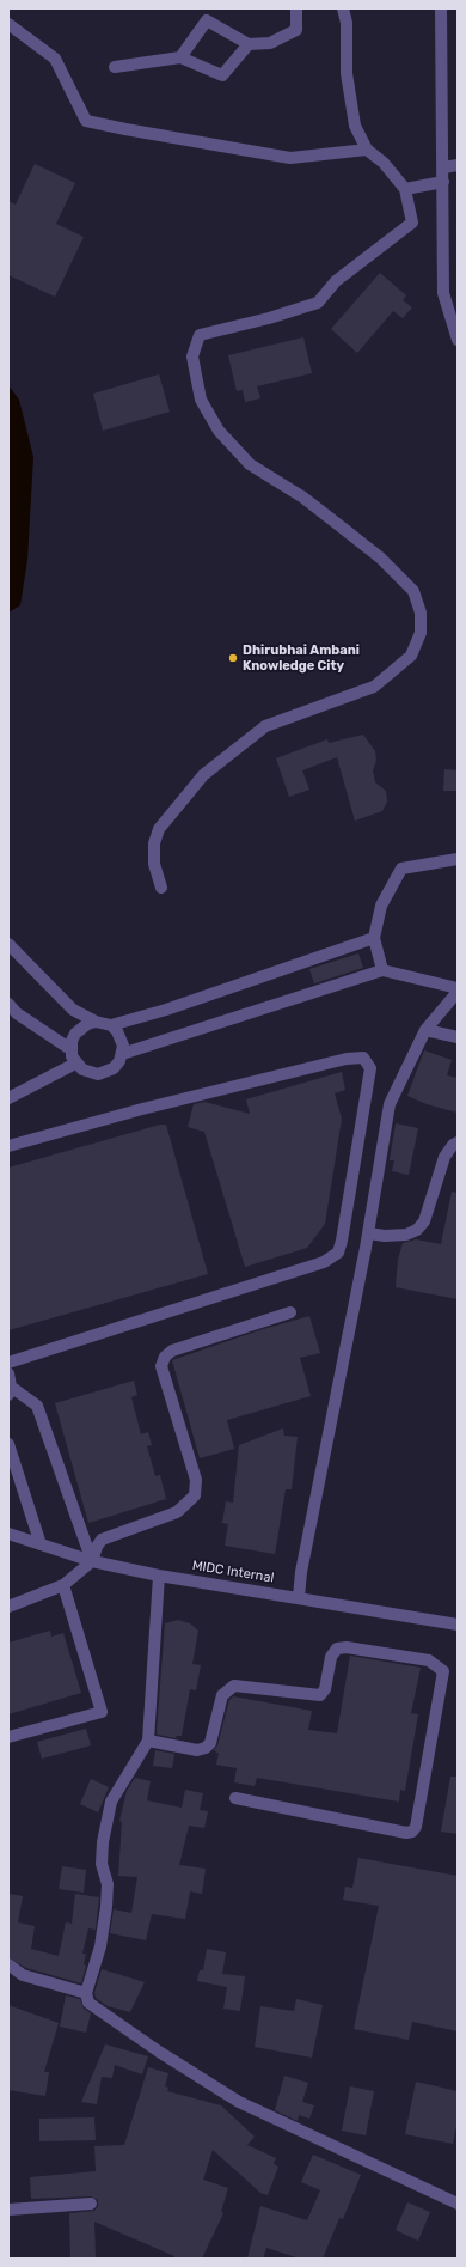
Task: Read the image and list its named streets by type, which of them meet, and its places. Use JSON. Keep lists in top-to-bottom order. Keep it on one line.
{"streets":{"street":["MIDC Internal"]},"places":["Dhirubhai Ambani Knowledge City"]}
